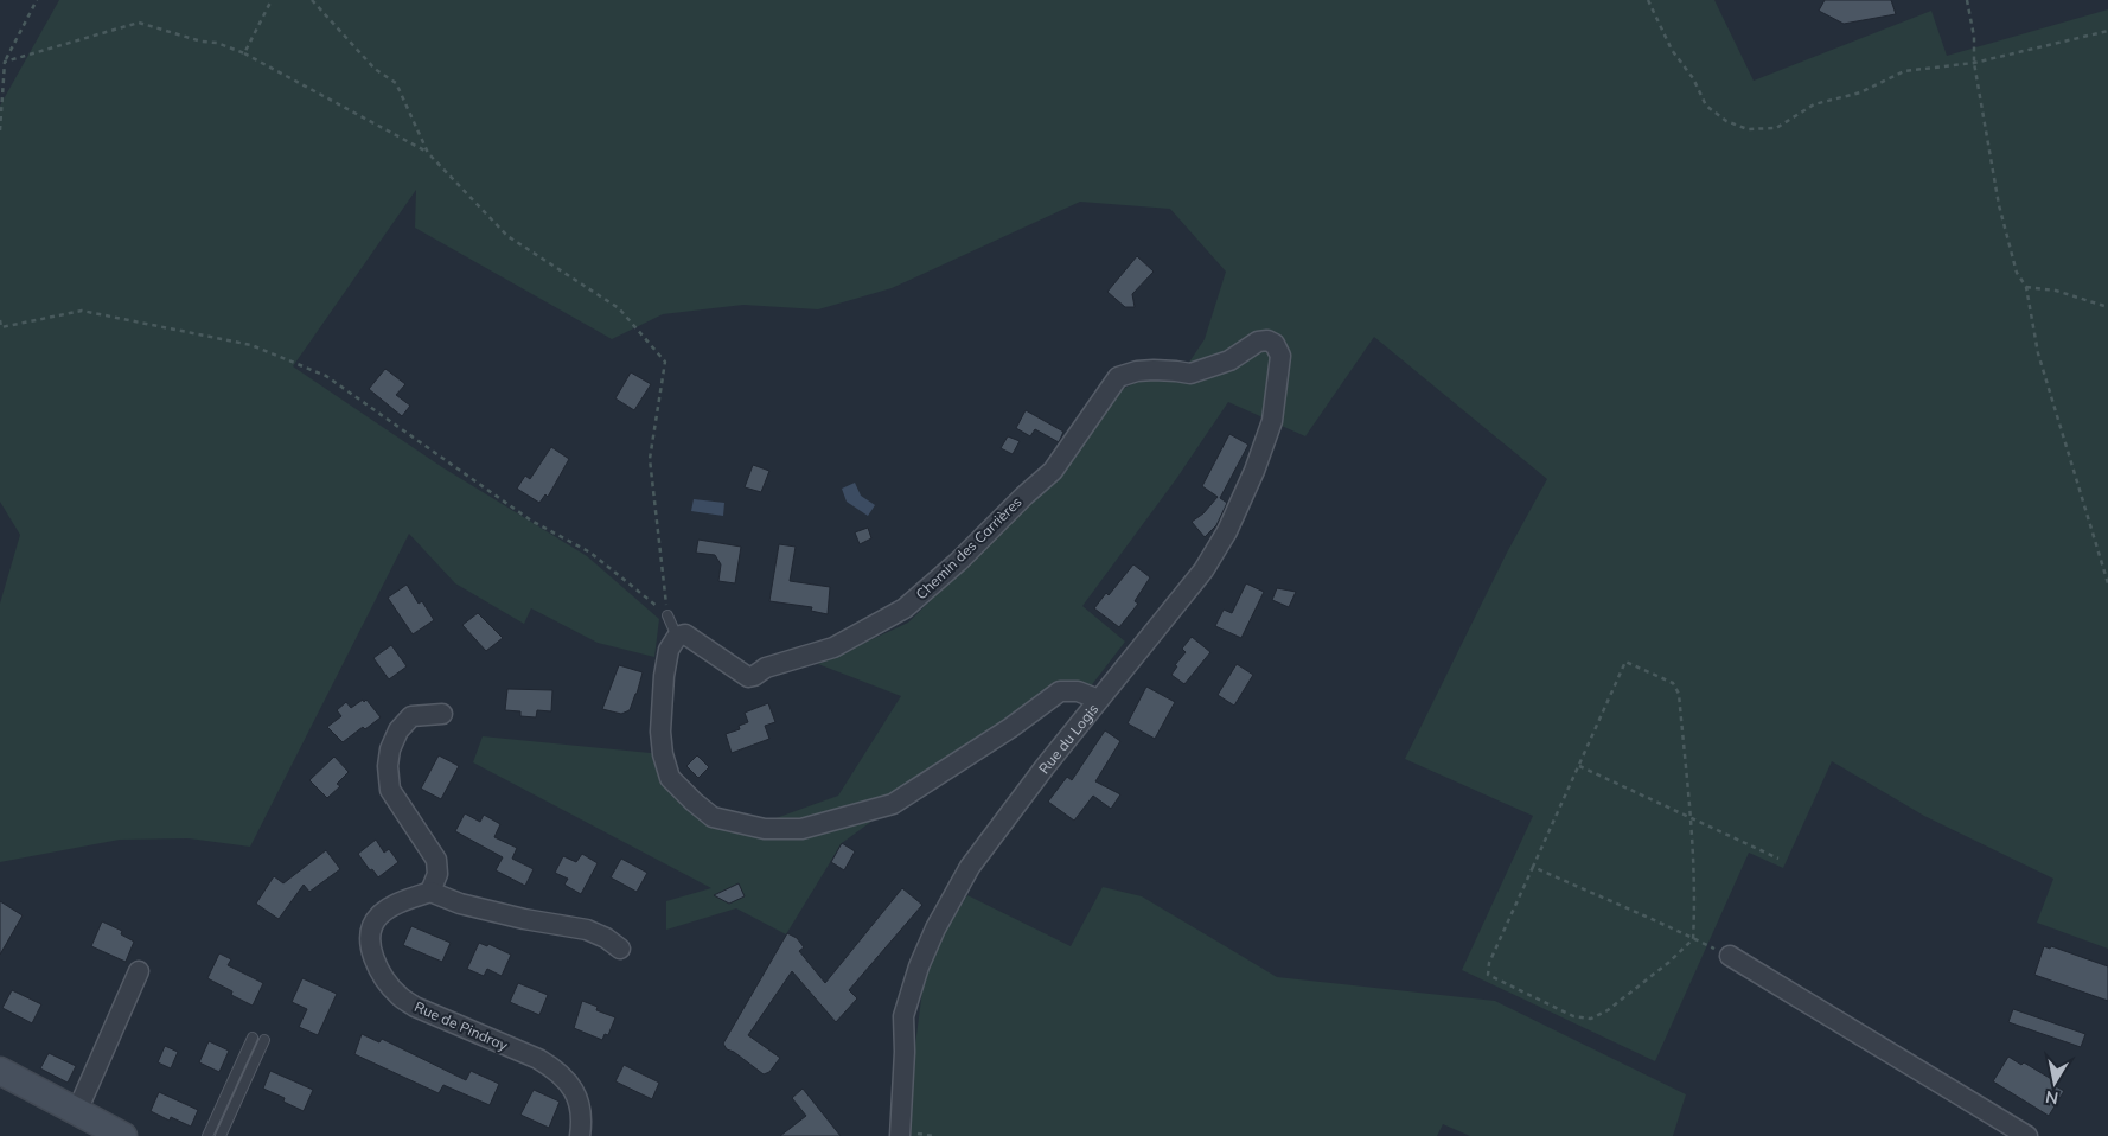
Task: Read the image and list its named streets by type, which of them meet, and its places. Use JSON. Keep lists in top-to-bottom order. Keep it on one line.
{"streets":{"street":["Chemin des Carrières","Rue du Logis","Rue de Pindray"]},"crossings":[["Chemin des Carrières","Rue du Logis"]],"north":"bottom"}
